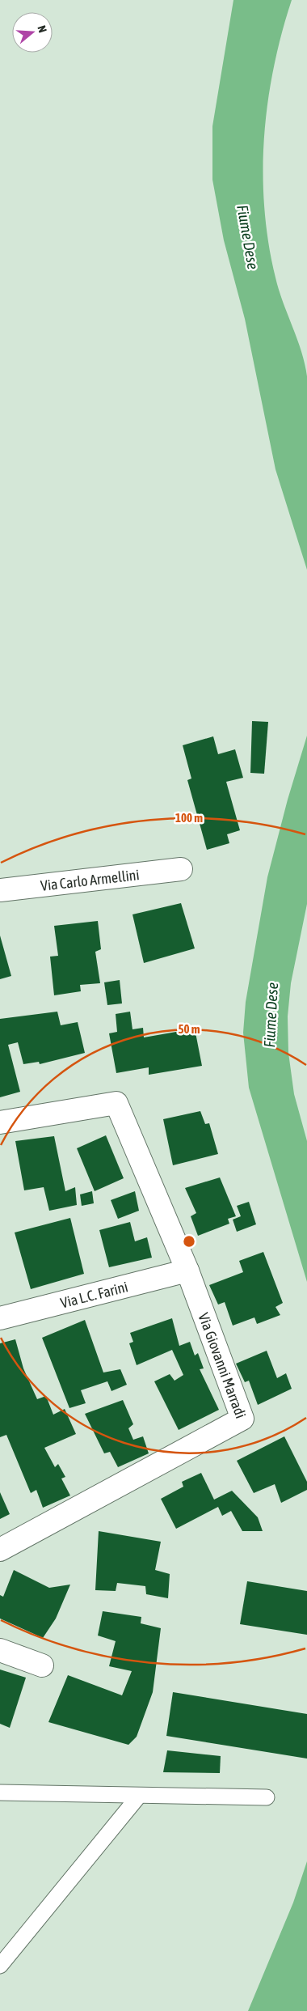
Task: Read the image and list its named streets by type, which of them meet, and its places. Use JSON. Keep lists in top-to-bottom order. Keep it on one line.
{"streets":{"street":["Via Carlo Armellini","Via L.C. Farini","Via Giovanni Marradi"]},"crossings":[["Via L.C. Farini","Via Giovanni Marradi"]],"water":["Fiume Dese"],"north":"right","rings":["100 m","50 m"]}
